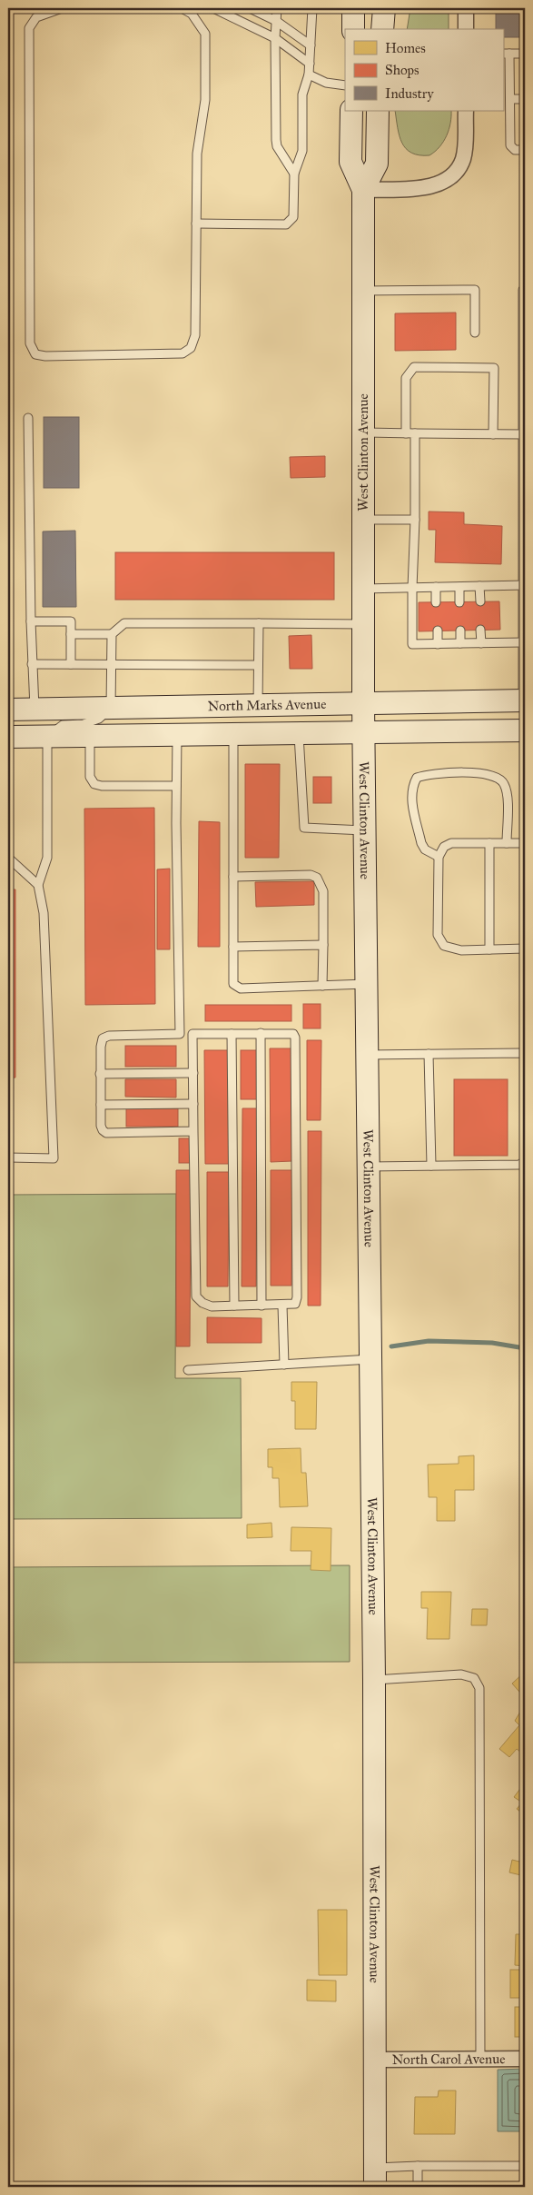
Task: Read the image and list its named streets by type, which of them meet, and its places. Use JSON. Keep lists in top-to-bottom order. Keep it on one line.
{"streets":{"main road":["West Clinton Avenue","North Marks Avenue"],"street":["North Carol Avenue"]},"crossings":[["West Clinton Avenue","North Marks Avenue"],["West Clinton Avenue","North Carol Avenue"]],"legend":["Homes","Shops","Industry"]}
